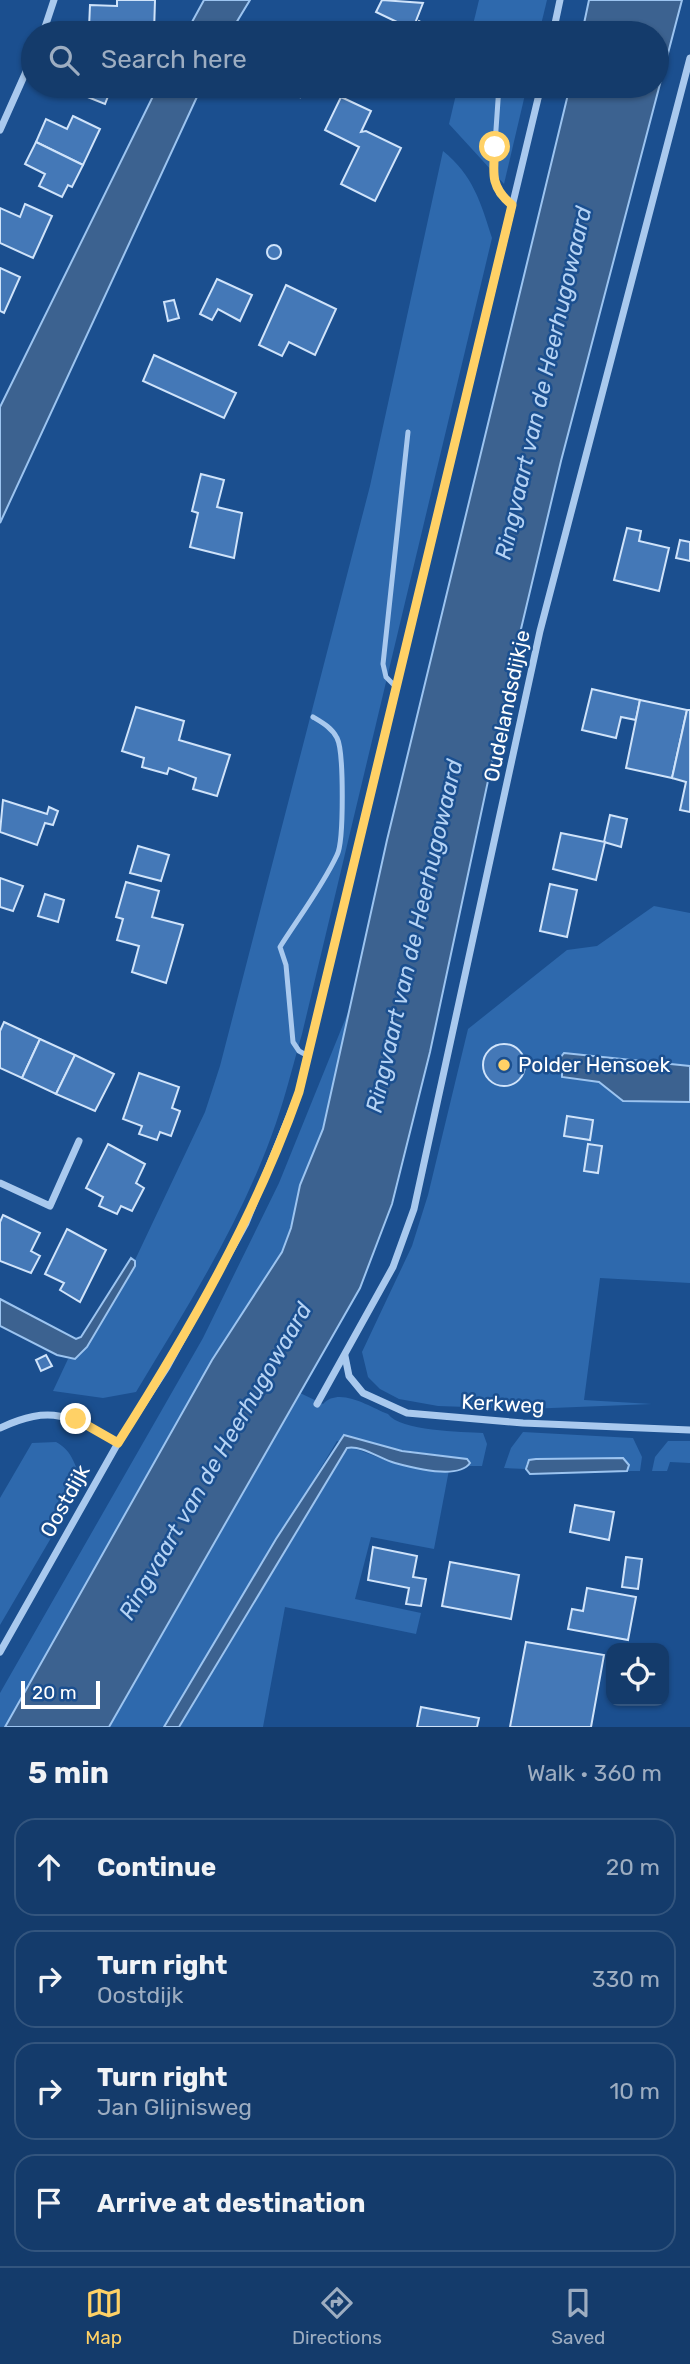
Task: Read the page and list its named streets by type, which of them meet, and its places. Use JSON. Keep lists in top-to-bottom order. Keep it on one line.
{"streets":{"street":["Oudelandsdijkje","Kerkweg","Oostdijk"]},"crossings":[["Oudelandsdijkje","Kerkweg"]],"water":["Ringvaart van de Heerhugowaard"],"places":["Polder Hensoek"],"scale_bar":"20 m","page":{"search":"Search here","scale":"20 m","heading":["5 min","Walk · 360 m"],"list":[["Continue","20 m"],["Turn right","Oostdijk","330 m"],["Turn right","Jan Glijnisweg","10 m"],"Arrive at destination"],"nav":["Map","Directions","Saved"]}}
